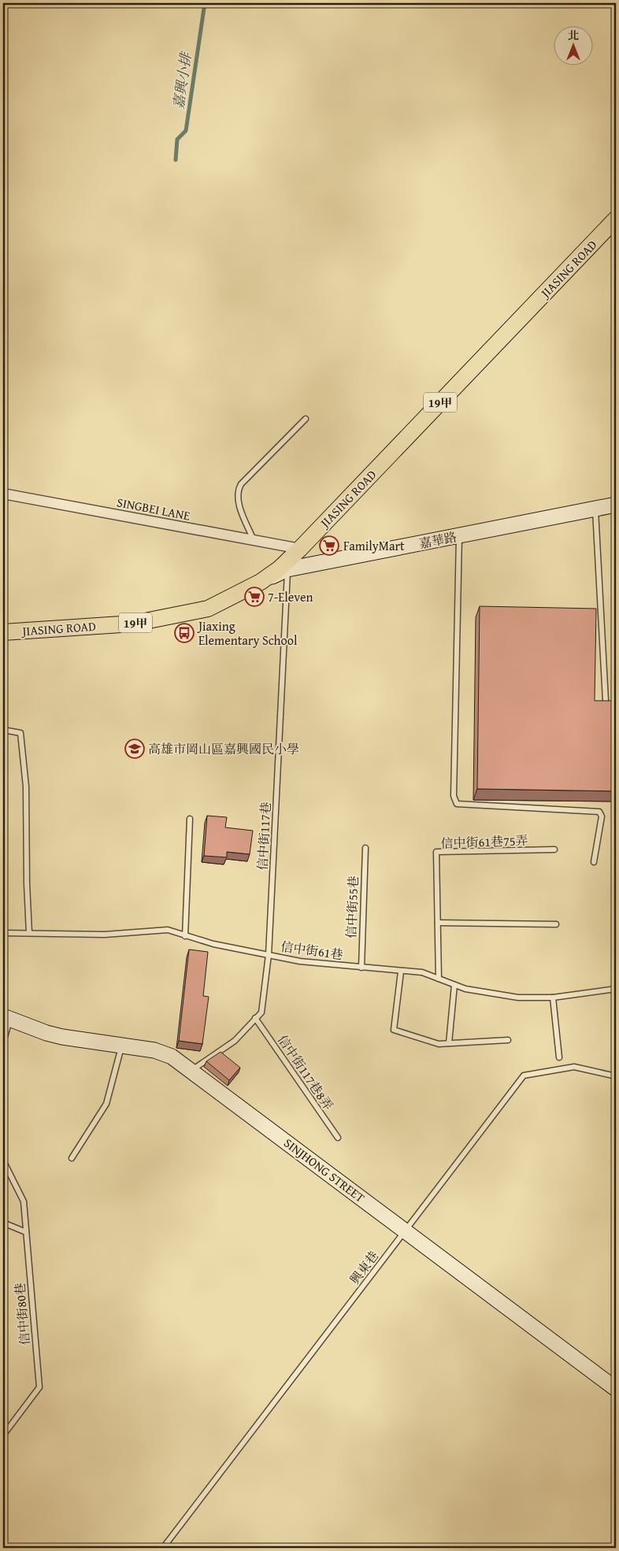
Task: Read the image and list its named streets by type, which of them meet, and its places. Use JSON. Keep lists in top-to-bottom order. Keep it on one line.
{"streets":{"main road":["JIASING ROAD","19甲"],"street":["SINGBEI LANE","嘉華路","SINJHONG STREET"],"lane":["信中街117巷","信中街61巷75弄","信中街55巷","信中街61巷","信中街117巷8弄","興東巷","信中街80巷"]},"crossings":[["JIASING ROAD","SINGBEI LANE"],["JIASING ROAD","嘉華路"],["嘉華路","信中街117巷"],["信中街117巷","信中街61巷"],["信中街117巷","信中街117巷8弄"],["信中街117巷","SINJHONG STREET"],["信中街61巷75弄","信中街61巷"],["信中街55巷","信中街61巷"],["SINJHONG STREET","興東巷"]],"water":["嘉興小排"],"places":{"supermarket":["FamilyMart","7-Eleven"],"bus stop":["Jiaxing Elementary School"],"school or university":["高雄市岡山區嘉興國民小學"]},"north":"top"}
